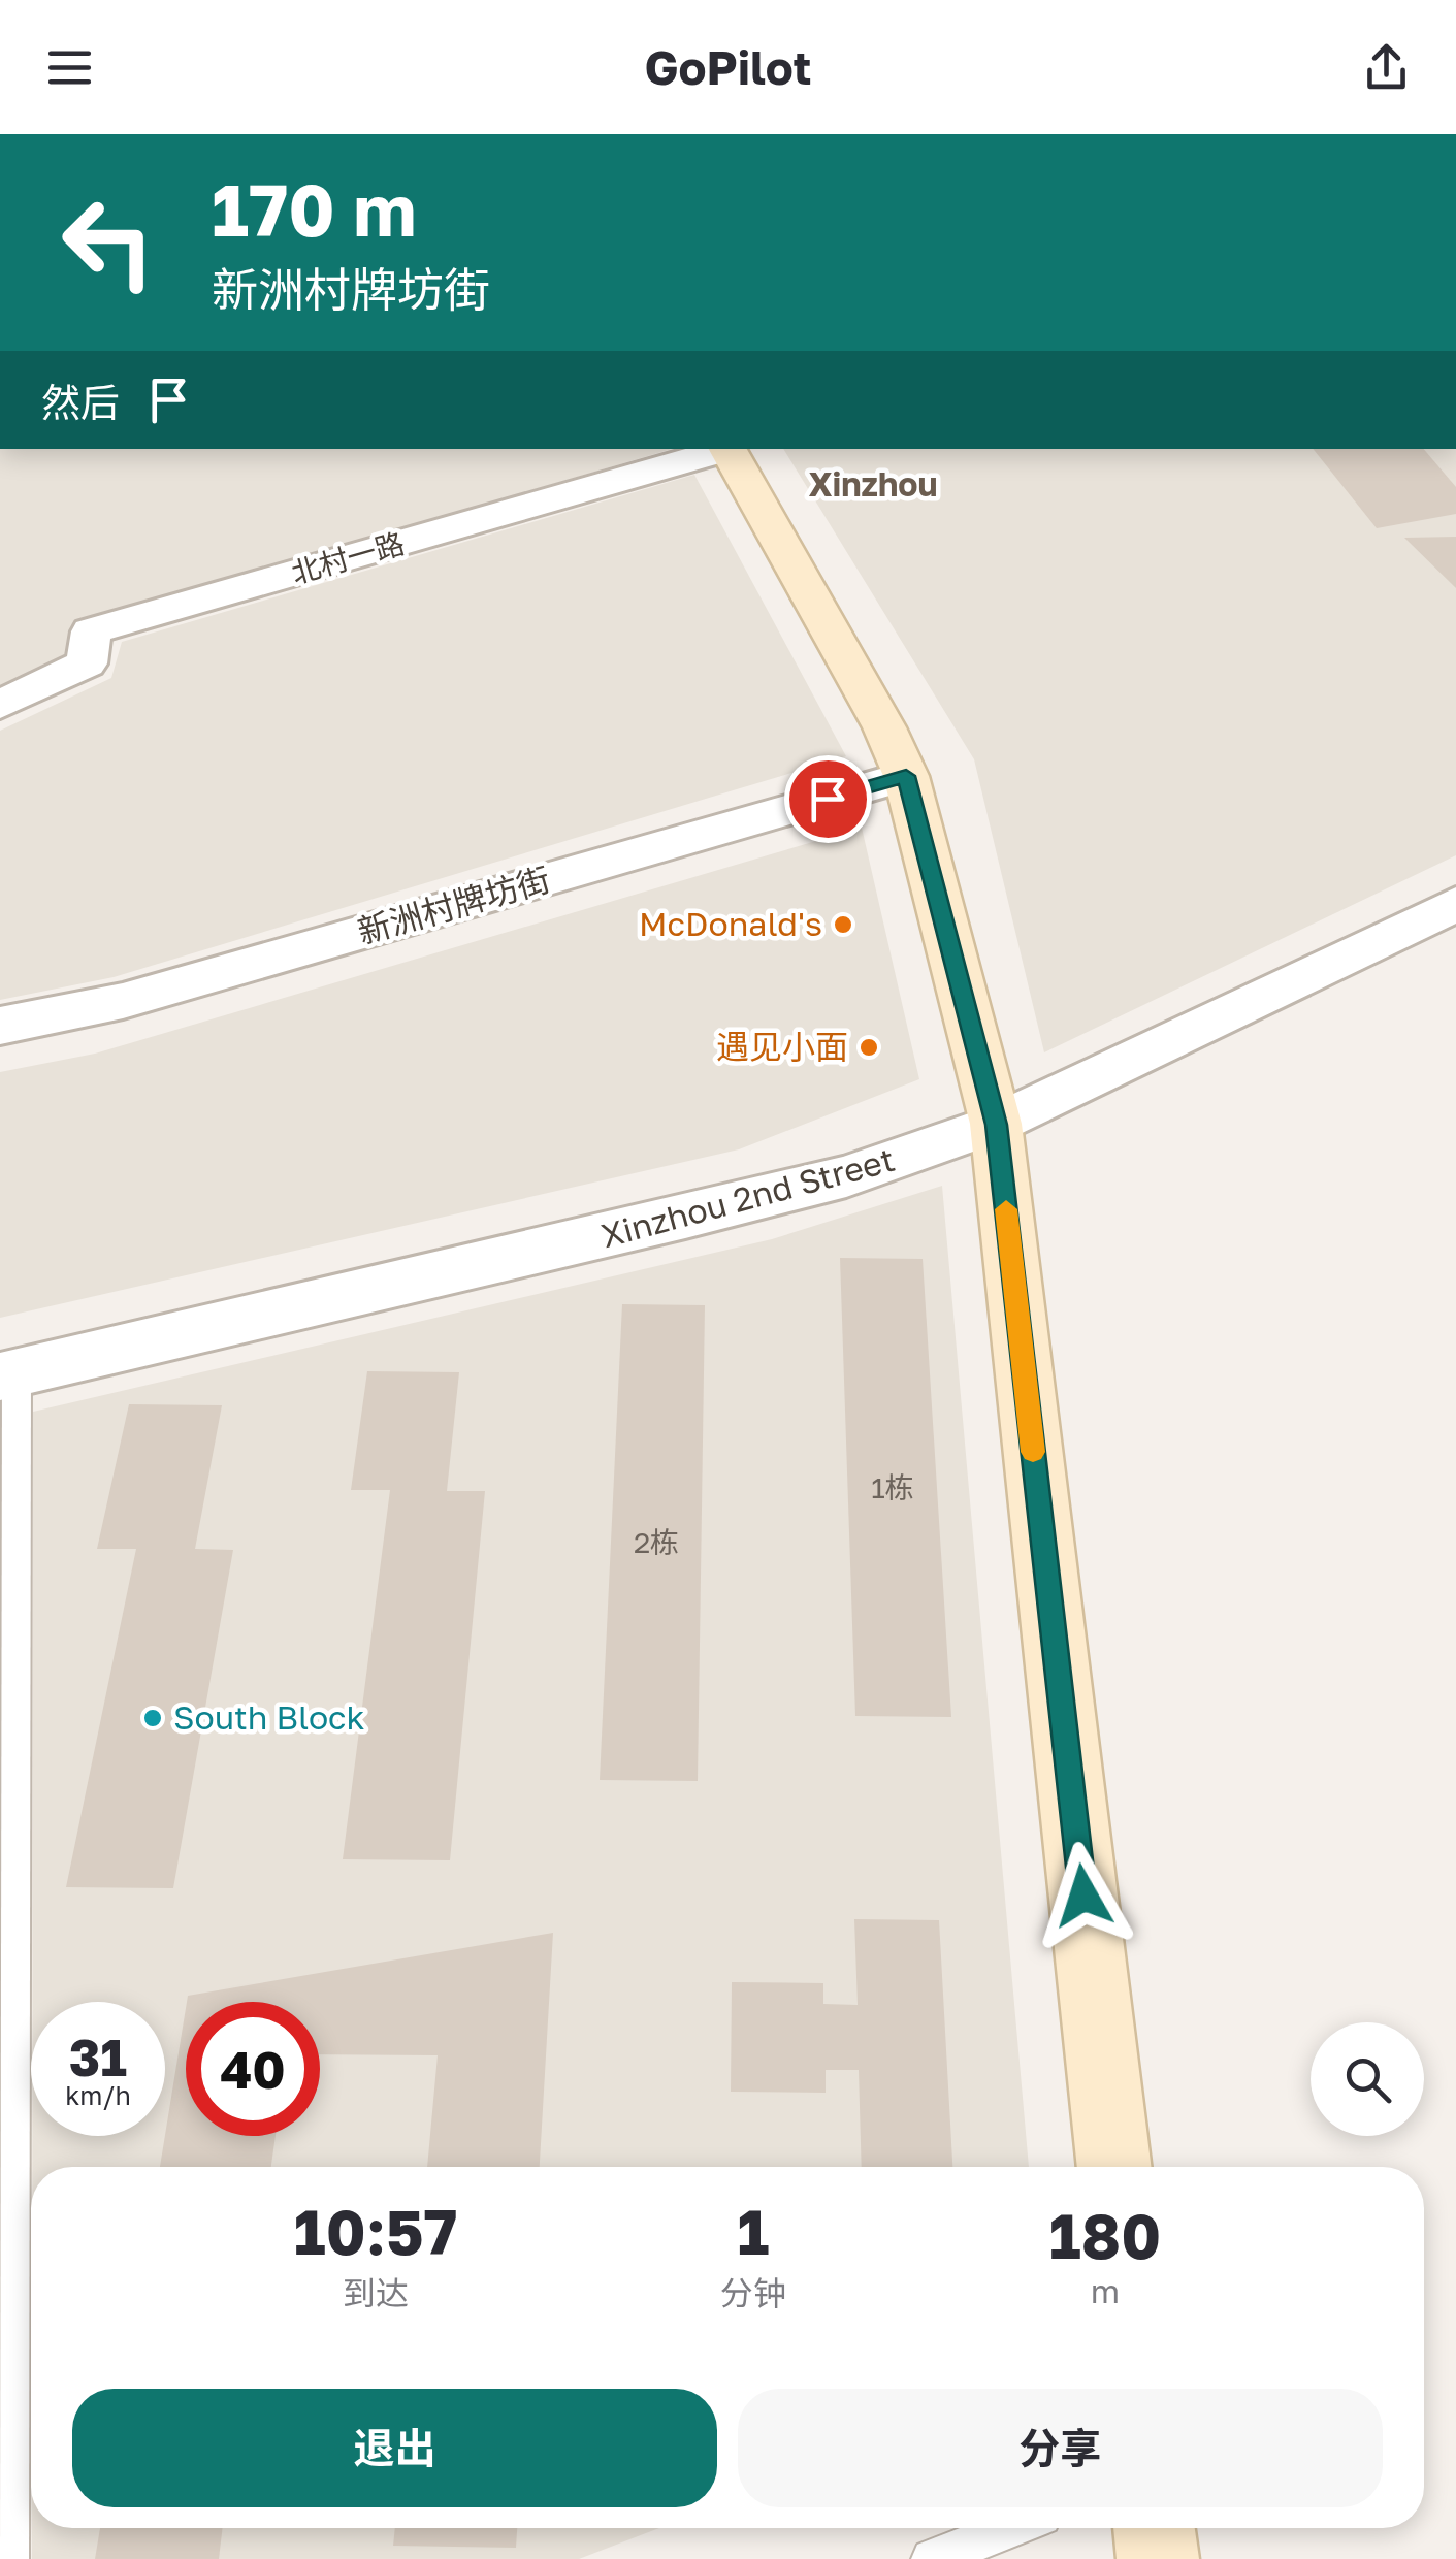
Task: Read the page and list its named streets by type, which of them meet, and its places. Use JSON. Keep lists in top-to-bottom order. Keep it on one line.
{"streets":{"street":["北村一路","新洲村牌坊街","Xinzhou 2nd Street"]},"districts":["Xinzhou"],"places":["McDonald's","遇见小面","South Block"],"house_numbers":["1栋","2栋"],"page":{"header":"GoPilot","turn":["170 m","新洲村牌坊街"],"then":"然后","speed":"31 km/h","limit":"40","eta":["10:57","到达","1","分钟","180","m"],"buttons":["退出","分享"]}}
